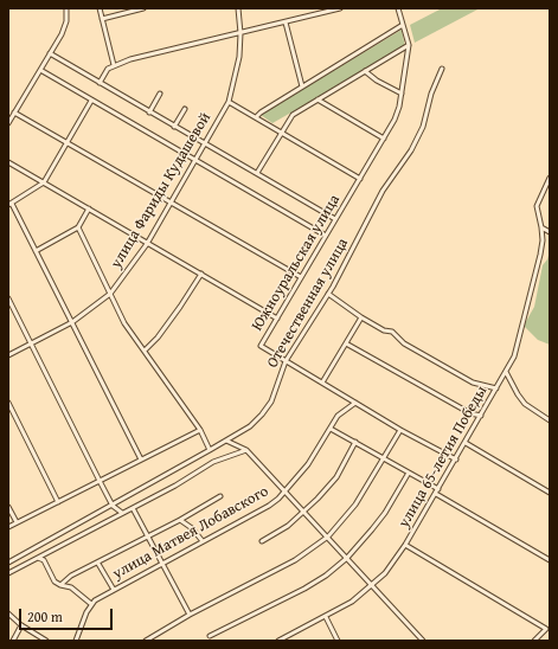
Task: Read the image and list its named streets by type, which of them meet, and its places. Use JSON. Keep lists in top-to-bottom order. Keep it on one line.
{"streets":{"street":["улица Фариды Кудашевой","Южноуральская улица","Отечественная улица","улица 65-летия Победы","улица Матвея Лобавского"]},"crossings":[["Южноуральская улица","Отечественная улица"],["Южноуральская улица","улица 65-летия Победы"],["Южноуральская улица","улица Матвея Лобавского"]],"scale_bar":"200 m"}
